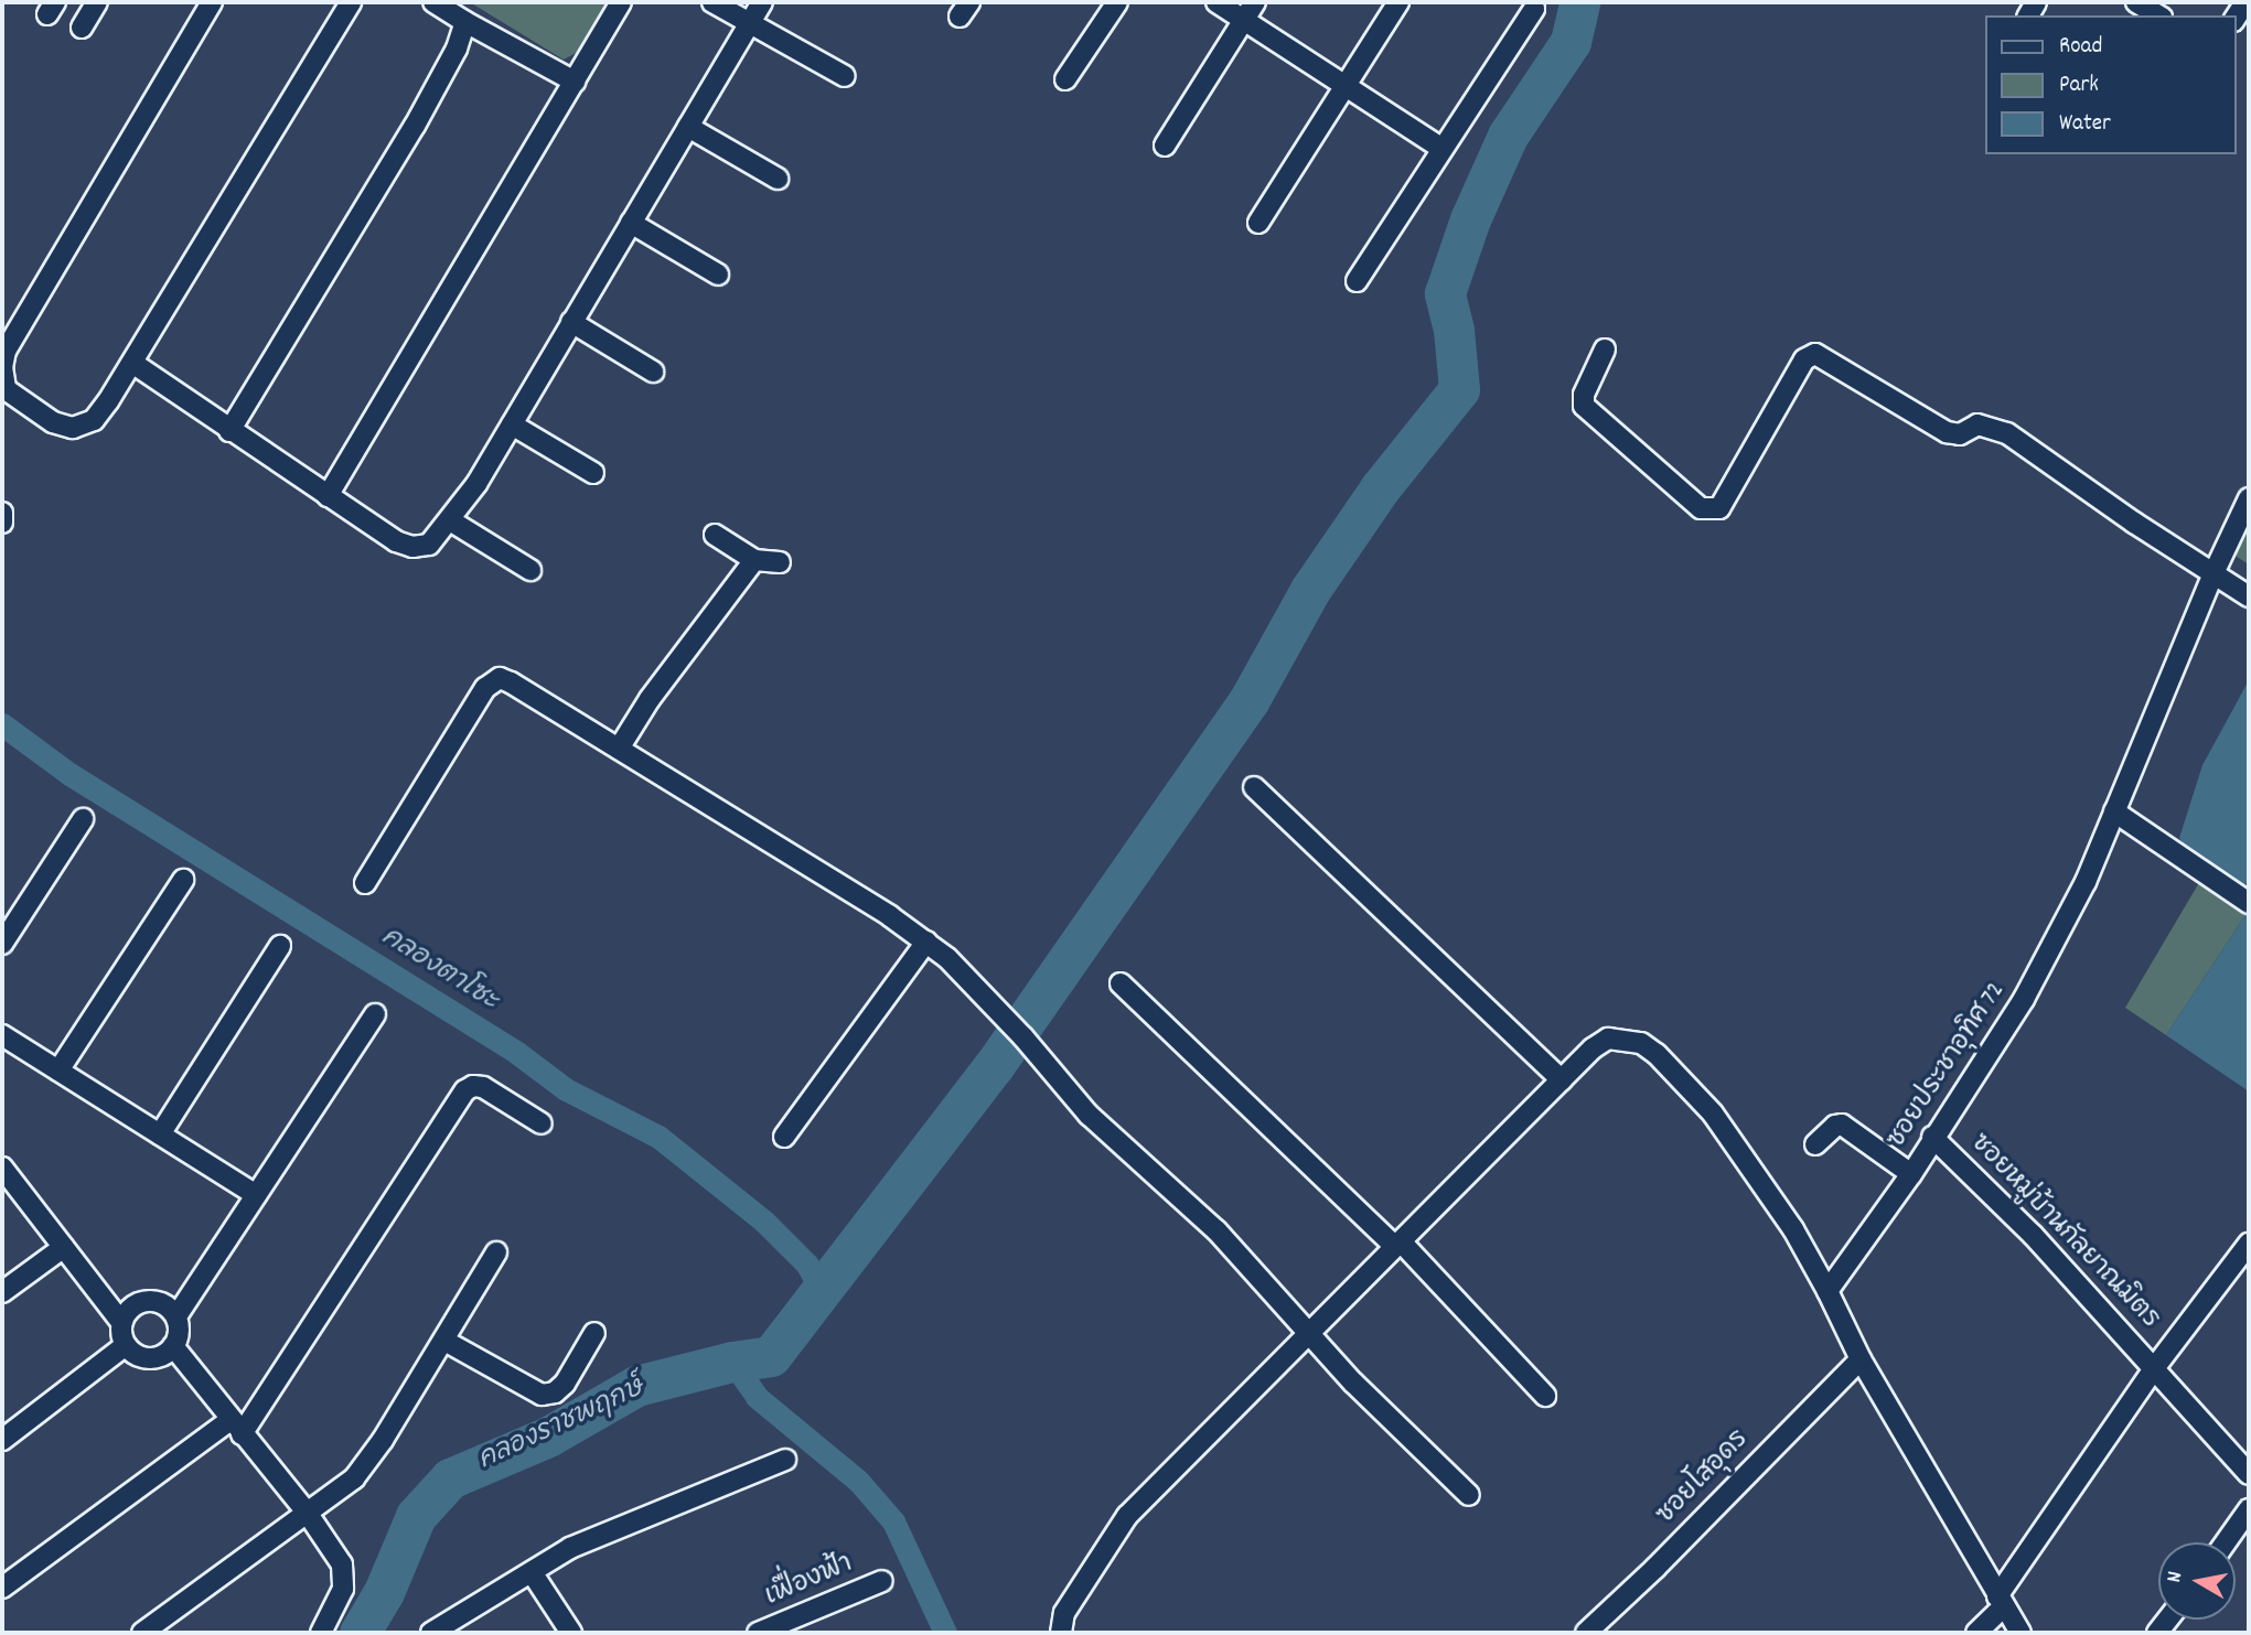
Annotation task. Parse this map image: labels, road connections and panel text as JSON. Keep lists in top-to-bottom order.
{
  "streets": {
    "street": [
      "ซอยประชาอุทิศ 72",
      "ซอยหมู่บ้านกัลยาณมิตร",
      "ซอยโสอุดร",
      "เฟื่องฟ้า"
    ]
  },
  "crossings": [
    ["ซอยประชาอุทิศ 72", "ซอยหมู่บ้านกัลยาณมิตร"]
  ],
  "water": ["คลองตาโซะ", "คลองราชพฤกษ์"],
  "legend": ["Road", "Park", "Water"],
  "north": "left"
}
